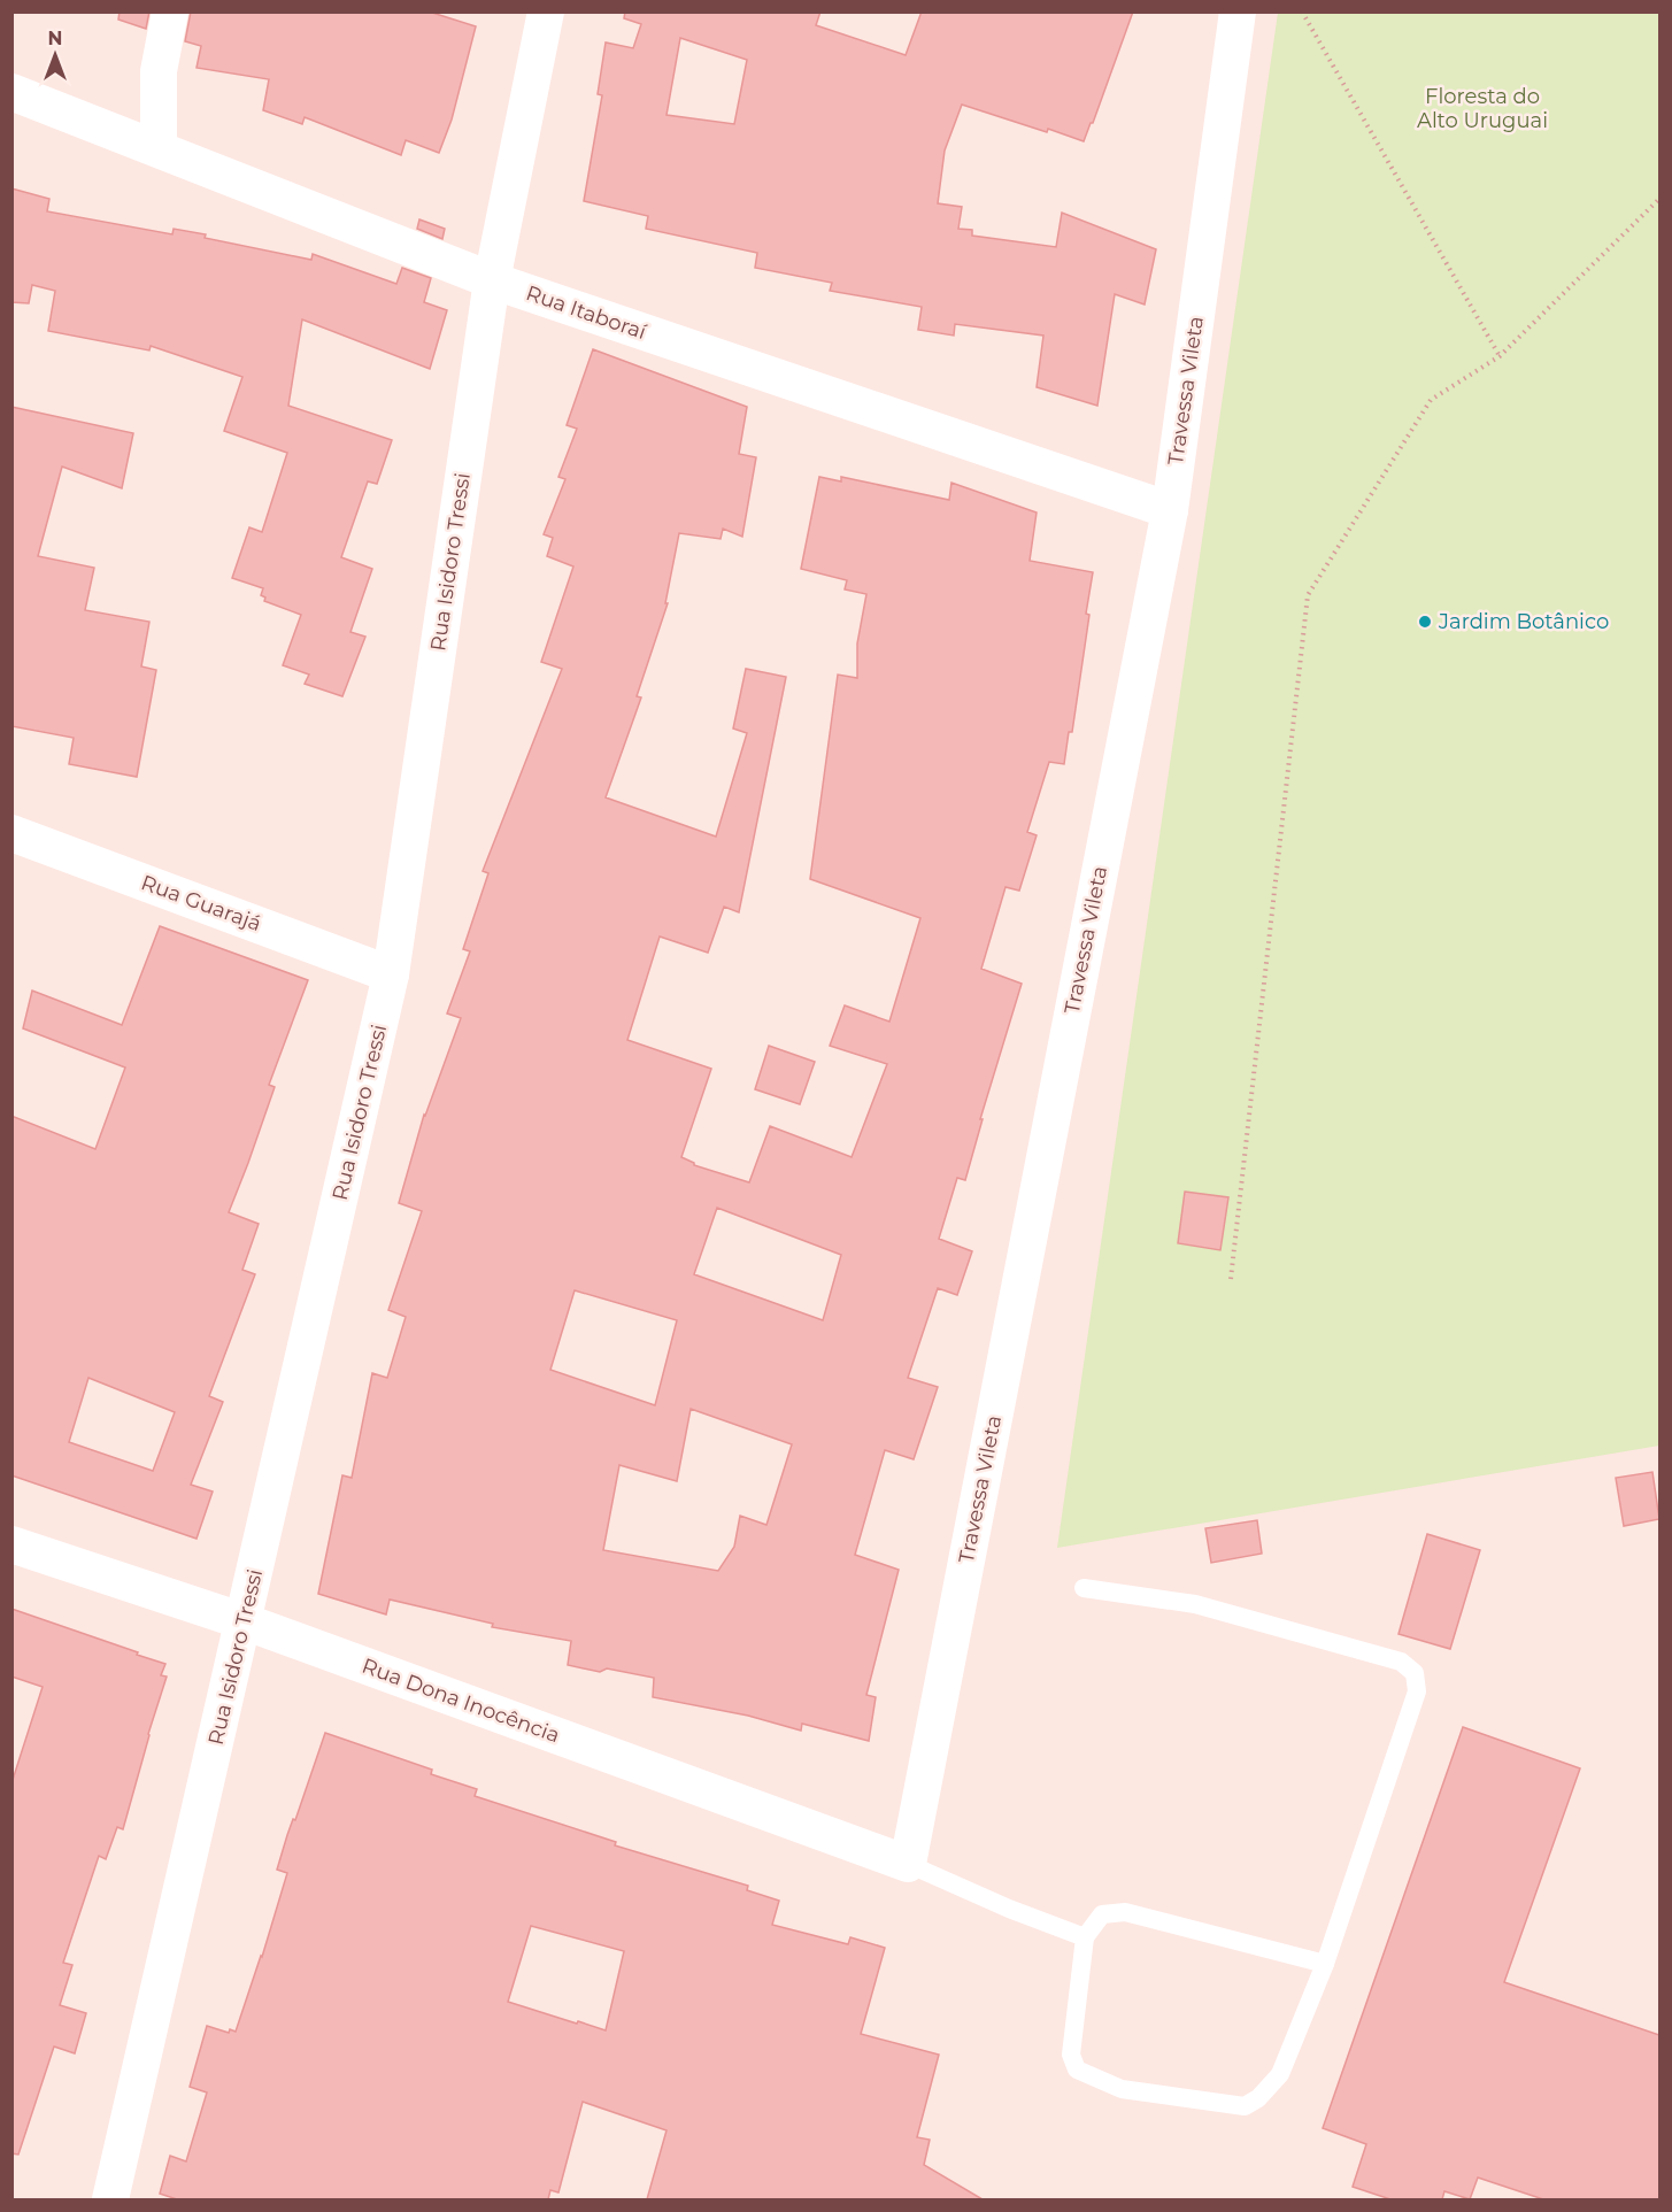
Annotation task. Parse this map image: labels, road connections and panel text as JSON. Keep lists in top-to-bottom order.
{
  "streets": {
    "street": [
      "Rua Itaboraí",
      "Travessa Vileta",
      "Rua Isidoro Tressi",
      "Rua Guarajá",
      "Rua Dona Inocência"
    ]
  },
  "crossings": [
    ["Rua Itaboraí", "Travessa Vileta"],
    ["Rua Itaboraí", "Rua Isidoro Tressi"],
    ["Travessa Vileta", "Rua Dona Inocência"],
    ["Rua Isidoro Tressi", "Rua Guarajá"],
    ["Rua Isidoro Tressi", "Rua Dona Inocência"]
  ],
  "parks": ["Floresta do Alto Uruguai"],
  "places": ["Jardim Botânico"],
  "north": "top"
}
